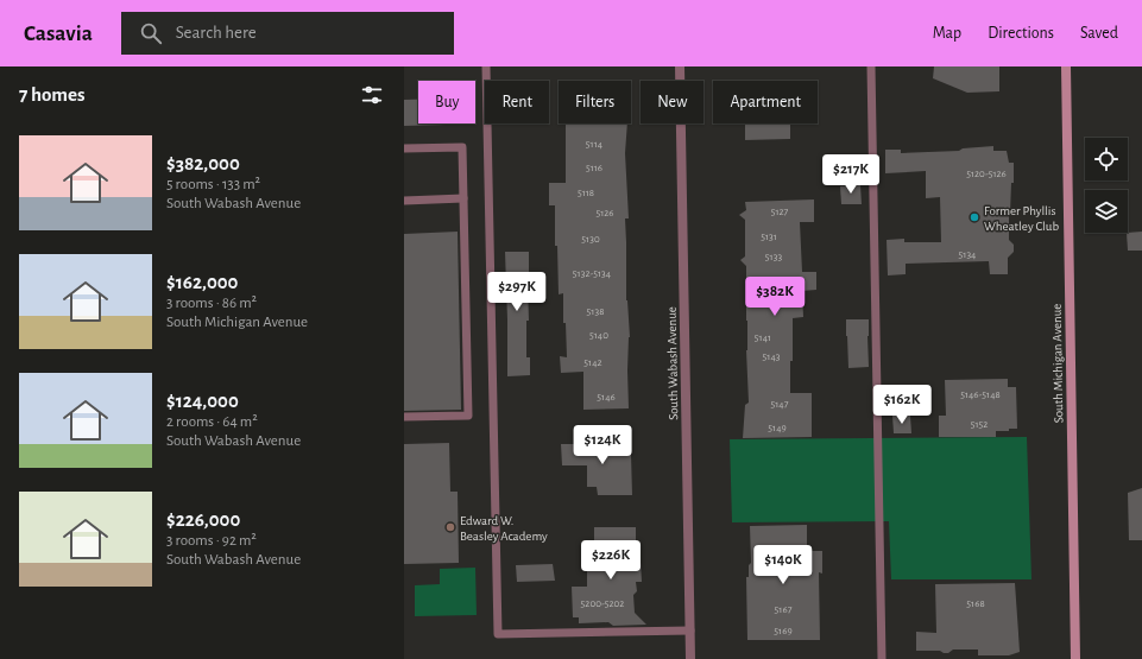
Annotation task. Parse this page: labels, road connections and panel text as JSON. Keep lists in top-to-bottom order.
{
  "streets": {
    "street": ["South Wabash Avenue", "South Michigan Avenue"]
  },
  "places": ["Former Phyllis Wheatley Club", "Edward W. Beasley Academy"],
  "house_numbers": [
    "5114",
    "5116",
    "5120-5126",
    "5118",
    "5127",
    "5126",
    "5131",
    "5130",
    "5134",
    "5133",
    "5132-5134",
    "5138",
    "5140",
    "5141",
    "5143",
    "5142",
    "5146-5148",
    "5146",
    "5147",
    "5152",
    "5149",
    "5200-5202",
    "5168",
    "5167",
    "5169"
  ],
  "page": {
    "header": "Casavia",
    "search": "Search here",
    "nav": ["Map", "Directions", "Saved"],
    "heading": "7 homes",
    "chip": [
      "Buy",
      "Rent",
      "Filters",
      "New",
      "Apartment"
    ],
    "list": [
      {
        "name": "$382,000",
        "note": "5 rooms · 133 m² · South Wabash Avenue"
      },
      {
        "name": "$162,000",
        "note": "3 rooms · 86 m² · South Michigan Avenue"
      },
      {
        "name": "$124,000",
        "note": "2 rooms · 64 m² · South Wabash Avenue"
      },
      {
        "name": "$226,000",
        "note": "3 rooms · 92 m² · South Wabash Avenue"
      }
    ],
    "price": [
      "$217K",
      "$297K",
      "$382K",
      "$162K",
      "$124K",
      "$226K",
      "$140K"
    ]
  }
}
